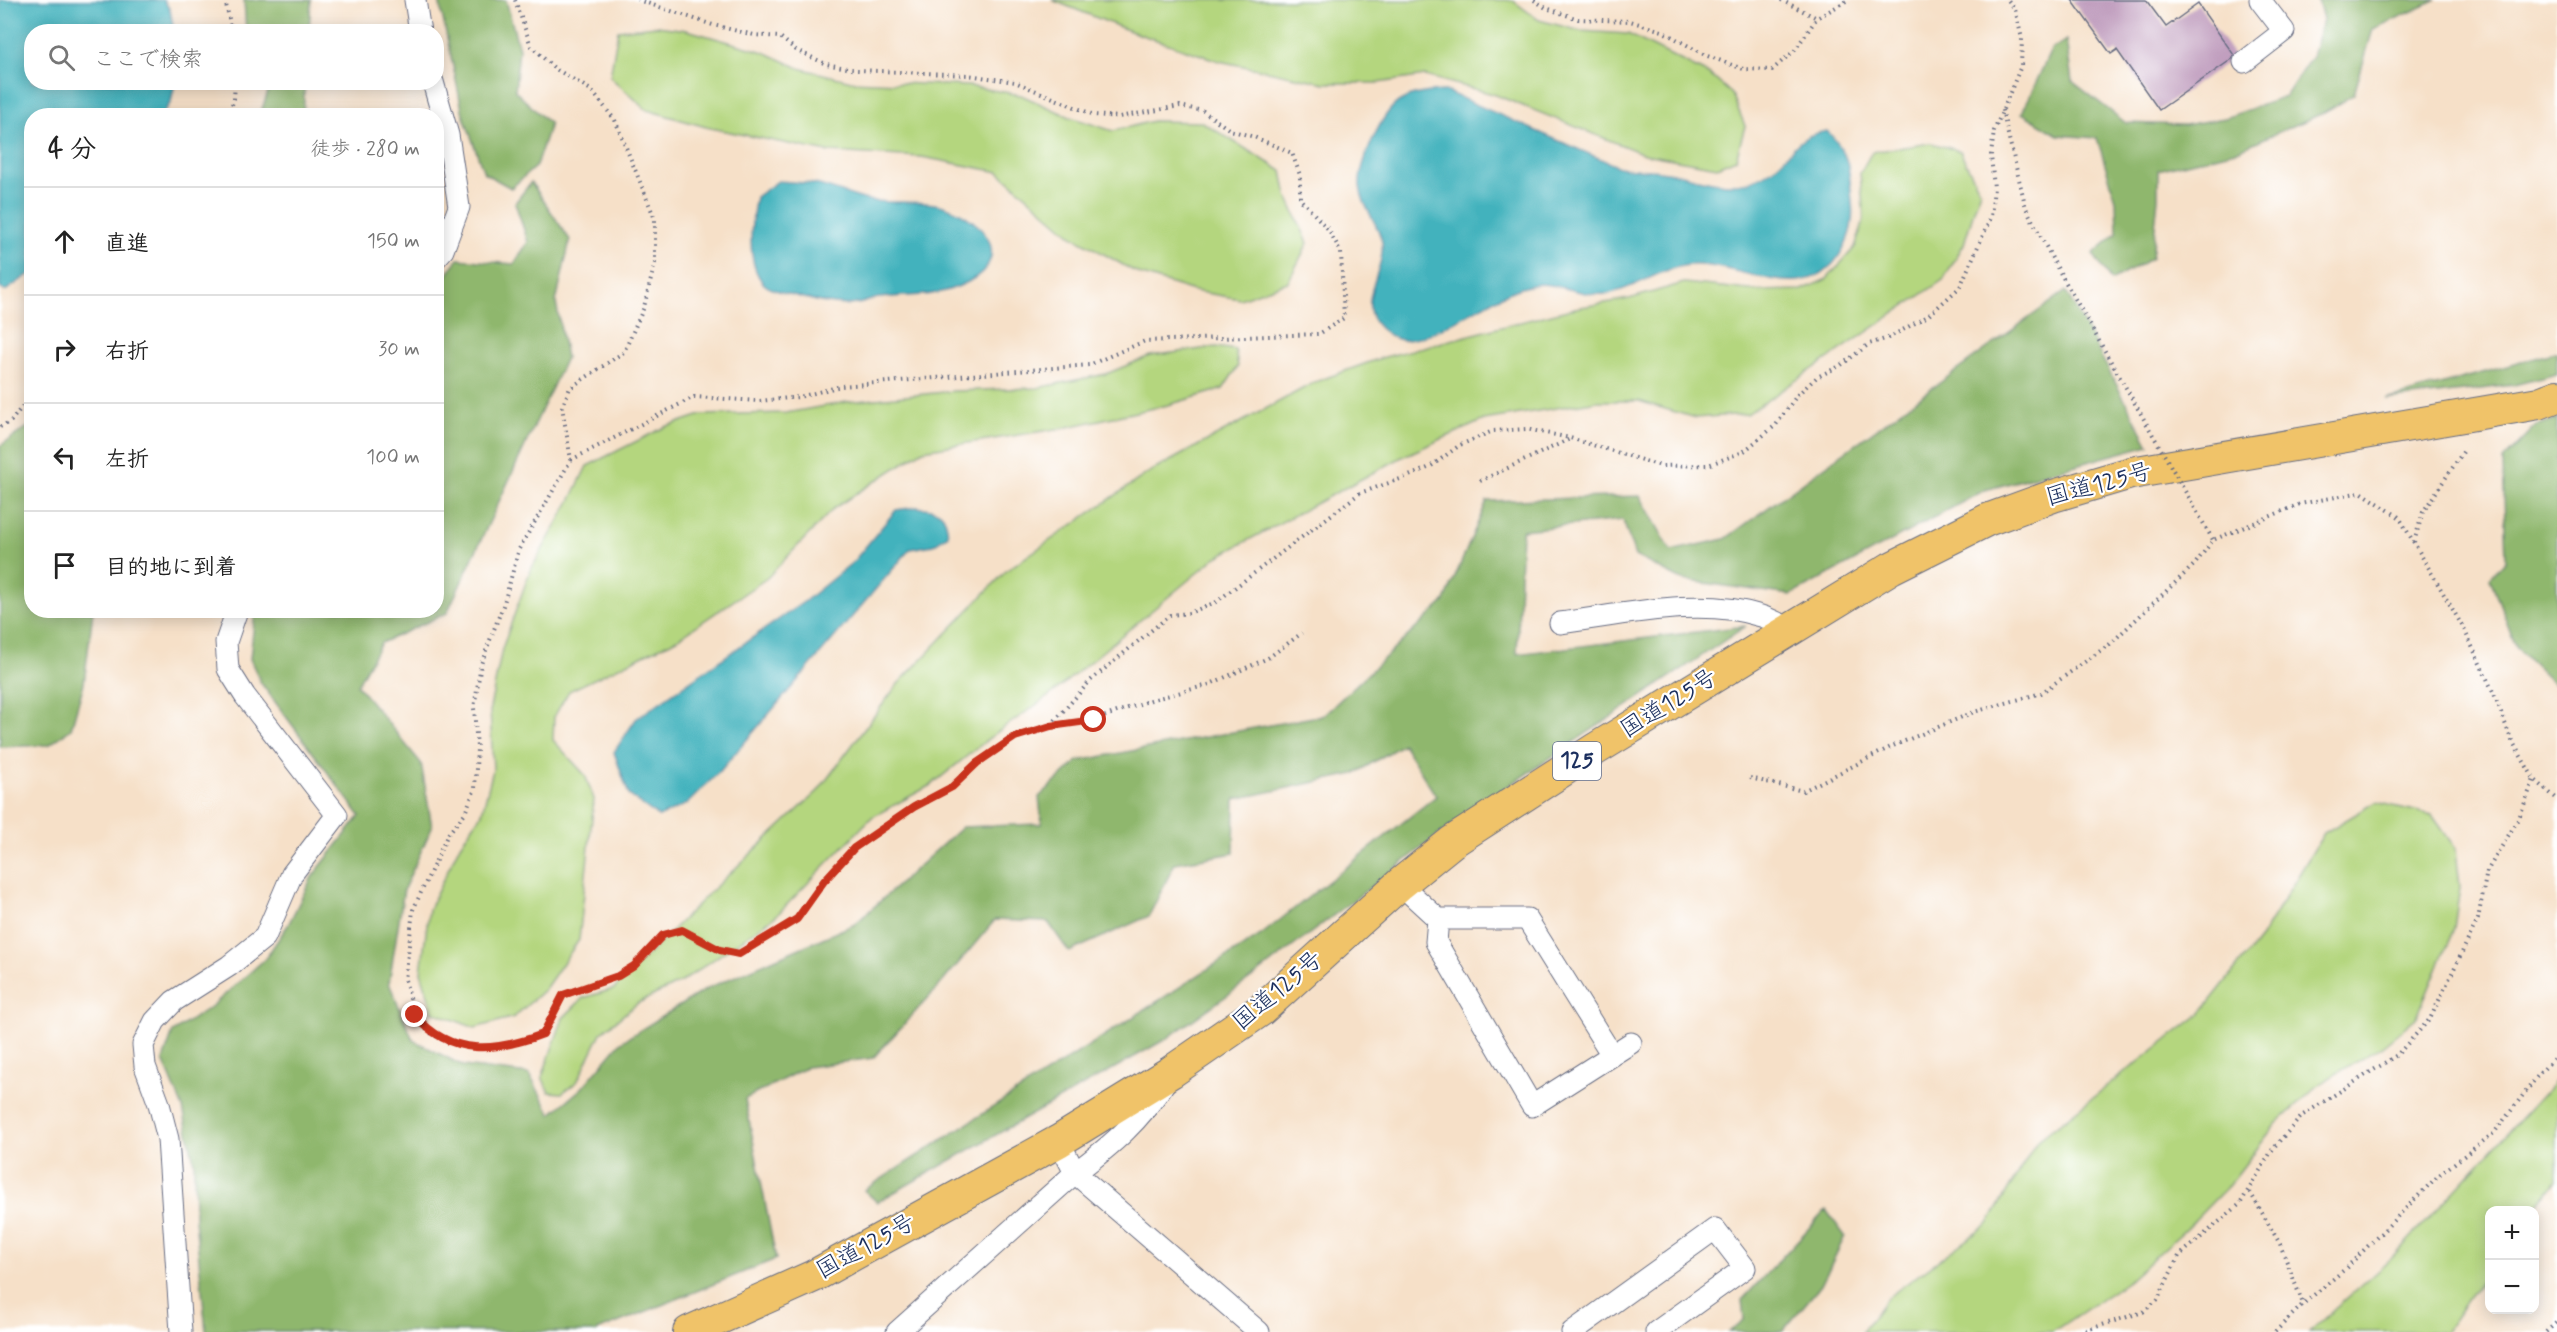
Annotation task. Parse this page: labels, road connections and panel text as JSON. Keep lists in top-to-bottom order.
{
  "streets": {
    "highway": ["国道125号", "125"]
  },
  "page": {
    "search": "ここで検索",
    "heading": ["4 分", "徒歩 · 280 m"],
    "list": [
      ["直進", "150 m"],
      ["右折", "30 m"],
      ["左折", "100 m"],
      "目的地に到着"
    ],
    "map_buttons": ["+", "−"]
  }
}
